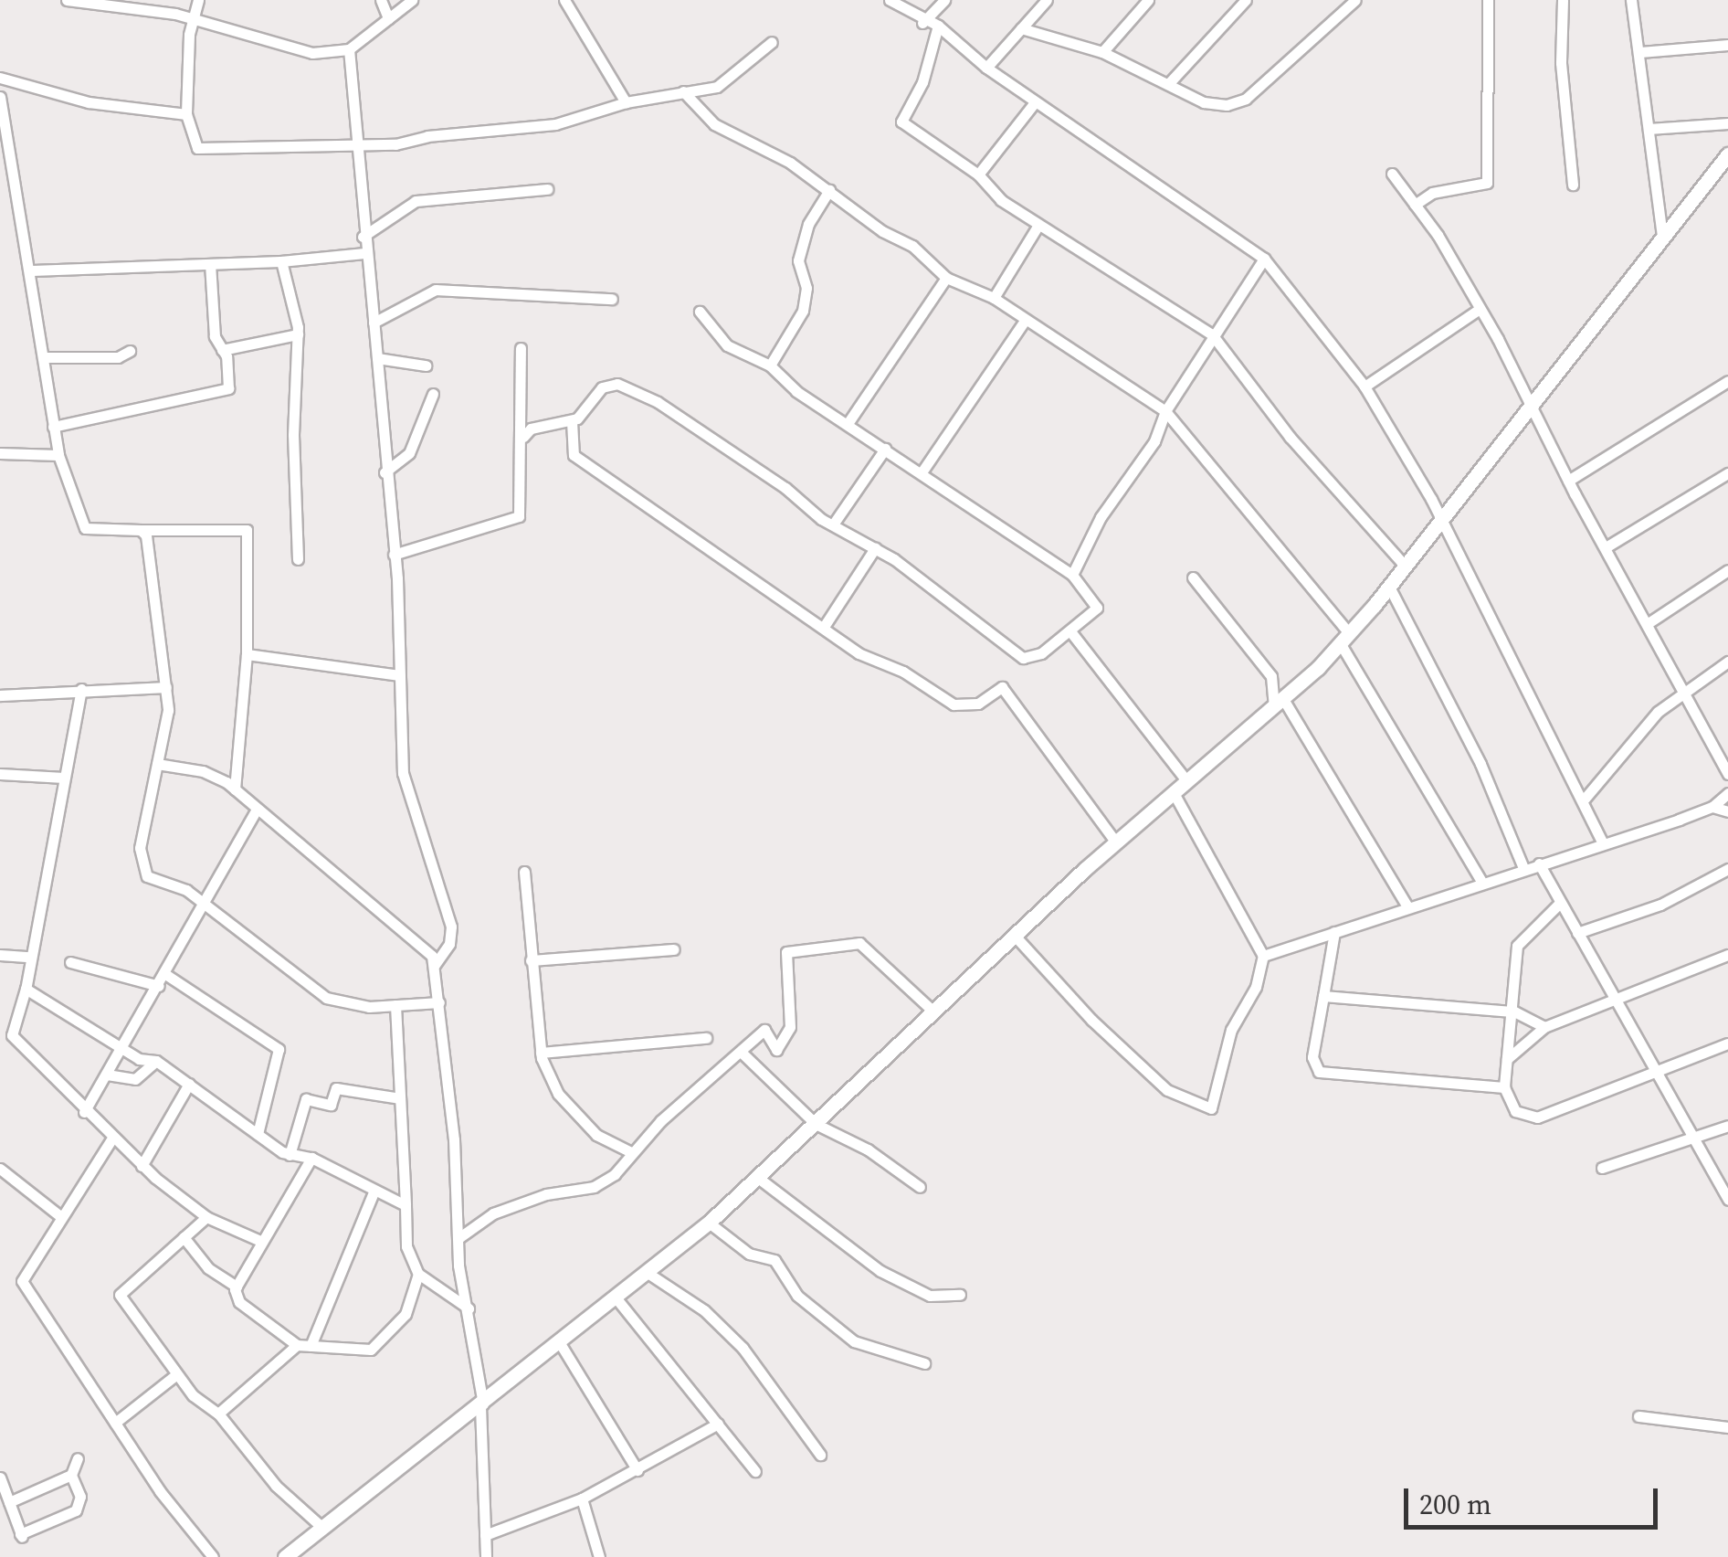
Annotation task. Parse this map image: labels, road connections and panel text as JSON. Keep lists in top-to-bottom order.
{
  "scale_bar": "200 m"
}
